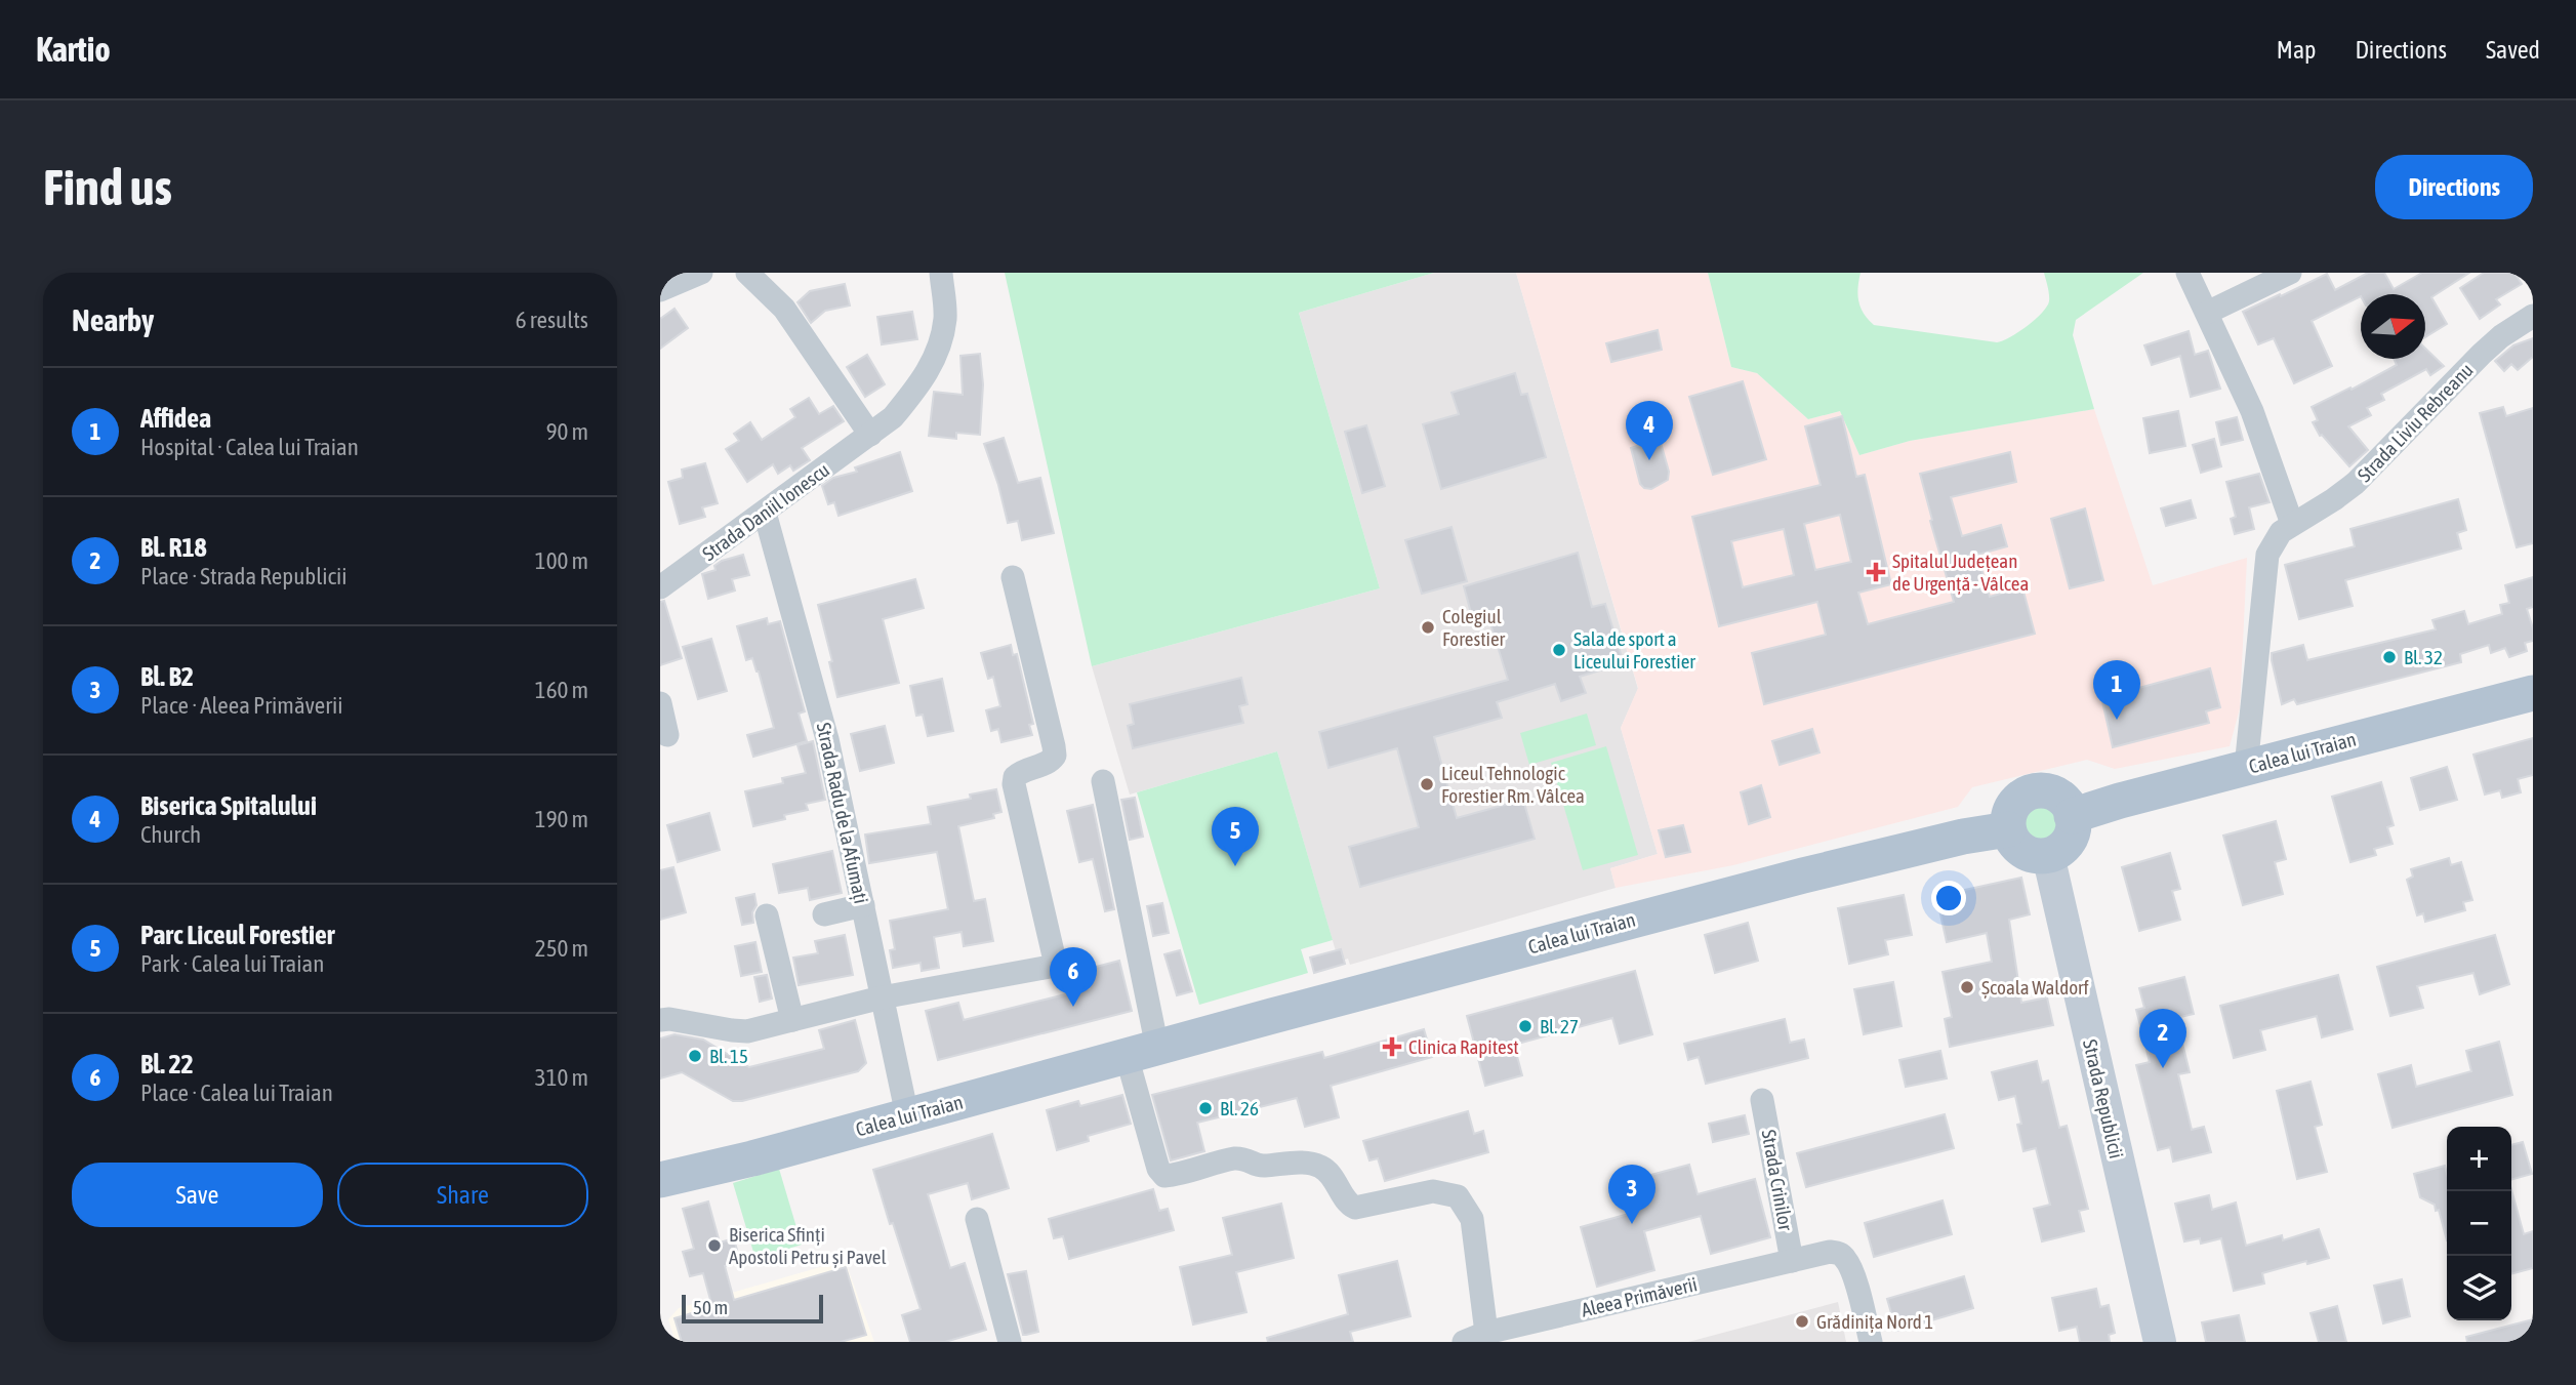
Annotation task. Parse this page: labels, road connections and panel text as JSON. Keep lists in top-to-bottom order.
{
  "streets": {
    "main road": ["Calea lui Traian", "Strada Republicii"],
    "street": [
      "Strada Liviu Rebreanu",
      "Strada Daniil Ionescu",
      "Strada Radu de la Afumați",
      "Strada Crinilor",
      "Aleea Primăverii"
    ]
  },
  "crossings": [
    ["Strada Liviu Rebreanu", "Calea lui Traian"],
    ["Strada Daniil Ionescu", "Strada Radu de la Afumați"],
    ["Calea lui Traian", "Strada Radu de la Afumați"],
    ["Calea lui Traian", "Strada Republicii"],
    ["Calea lui Traian", "Aleea Primăverii"],
    ["Strada Crinilor", "Aleea Primăverii"]
  ],
  "places": {
    "health": ["Spitalul Județean de Urgență - Vâlcea", "Clinica Rapitest"],
    "other": [
      "Colegiul Forestier",
      "Sala de sport a Liceului Forestier",
      "Bl. 32",
      "Liceul Tehnologic Forestier Rm. Vâlcea",
      "Școala Waldorf",
      "Bl. 27",
      "Bl. 15",
      "Bl. 26",
      "Biserica Sfinți Apostoli Petru și Pavel",
      "Grădinița Nord 1"
    ]
  },
  "scale_bar": "50 m",
  "north": "right",
  "page": {
    "header": "Kartio",
    "nav": ["Map", "Directions", "Saved"],
    "buttons": [
      "Directions",
      ["Save", "Share"]
    ],
    "title": "Find us",
    "heading": ["Nearby", "6 results"],
    "list": [
      {
        "mark": "1",
        "name": "Affidea",
        "note": "Hospital · Calea lui Traian",
        "value": "90 m"
      },
      {
        "mark": "2",
        "name": "Bl. R18",
        "note": "Place · Strada Republicii",
        "value": "100 m"
      },
      {
        "mark": "3",
        "name": "Bl. B2",
        "note": "Place · Aleea Primăverii",
        "value": "160 m"
      },
      {
        "mark": "4",
        "name": "Biserica Spitalului",
        "note": "Church",
        "value": "190 m"
      },
      {
        "mark": "5",
        "name": "Parc Liceul Forestier",
        "note": "Park · Calea lui Traian",
        "value": "250 m"
      },
      {
        "mark": "6",
        "name": "Bl. 22",
        "note": "Place · Calea lui Traian",
        "value": "310 m"
      }
    ],
    "pins": [
      "4",
      "1",
      "5",
      "6",
      "2",
      "3"
    ],
    "map_buttons": ["+", "−"],
    "scale": "50 m"
  }
}
